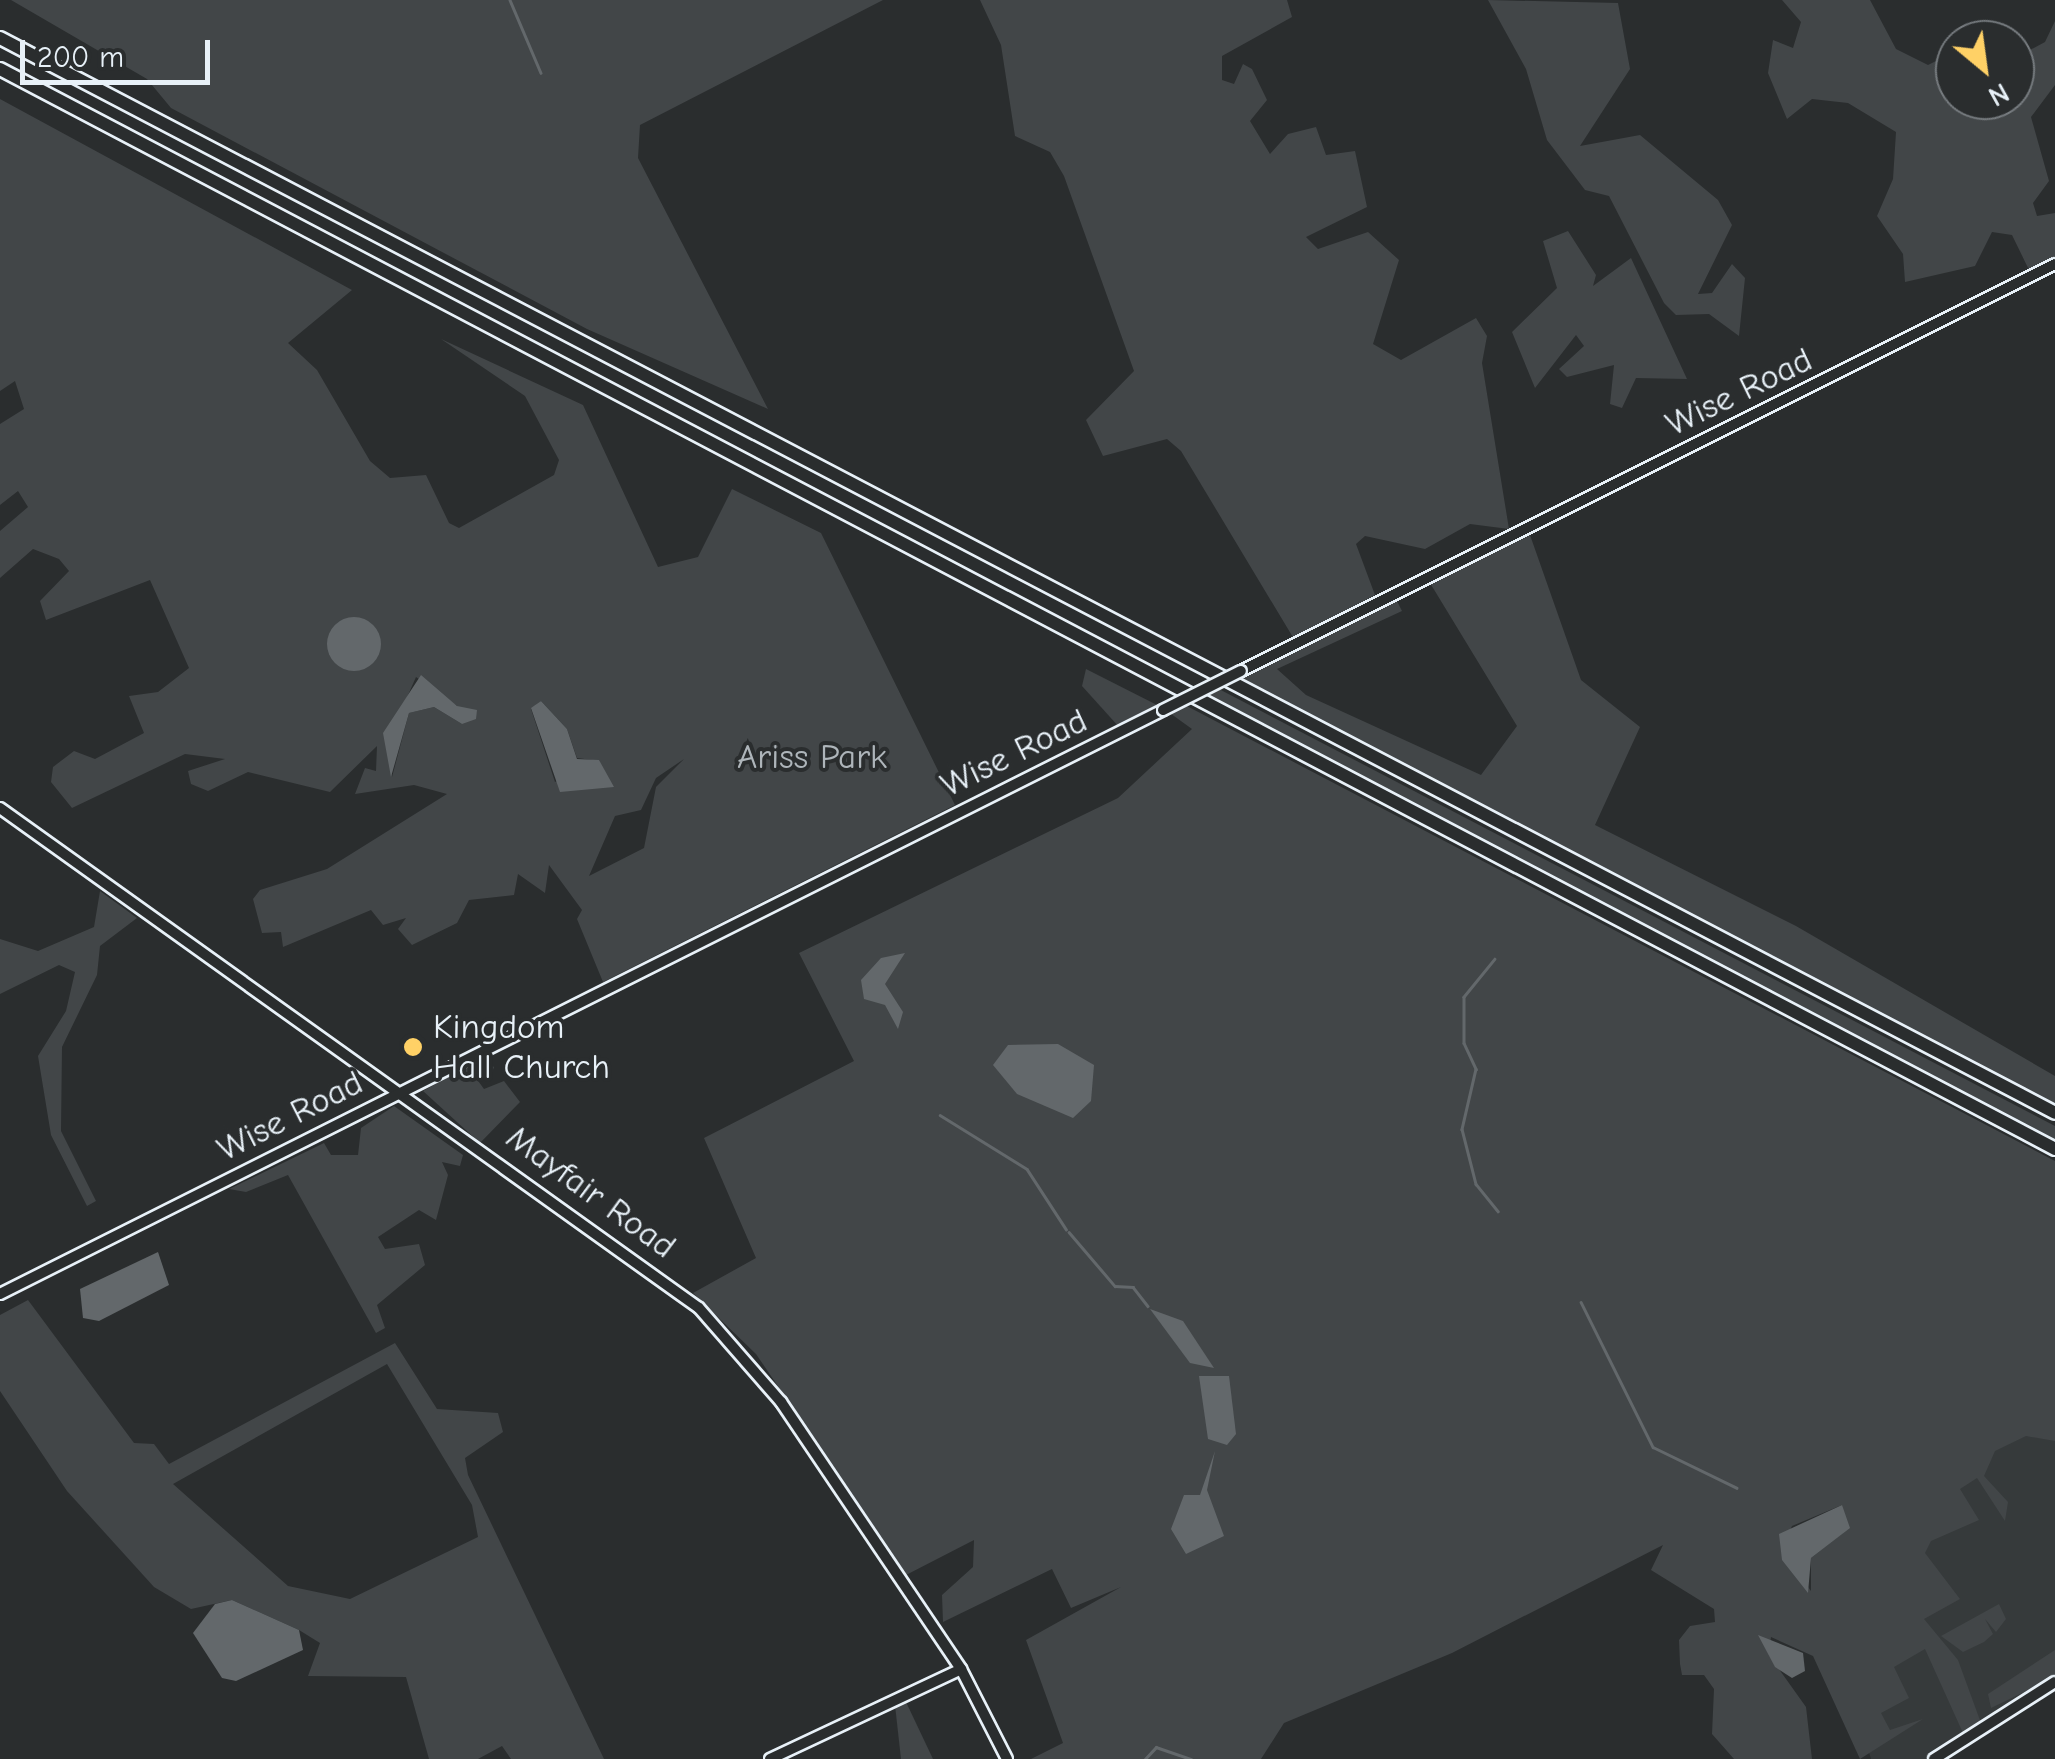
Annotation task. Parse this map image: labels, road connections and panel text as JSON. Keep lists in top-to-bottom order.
{
  "streets": {
    "street": ["Wise Road", "Mayfair Road"]
  },
  "crossings": [
    ["Wise Road", "Mayfair Road"]
  ],
  "parks": ["Ariss Park"],
  "places": ["Kingdom Hall Church"],
  "scale_bar": "200 m",
  "north": "bottom right"
}
